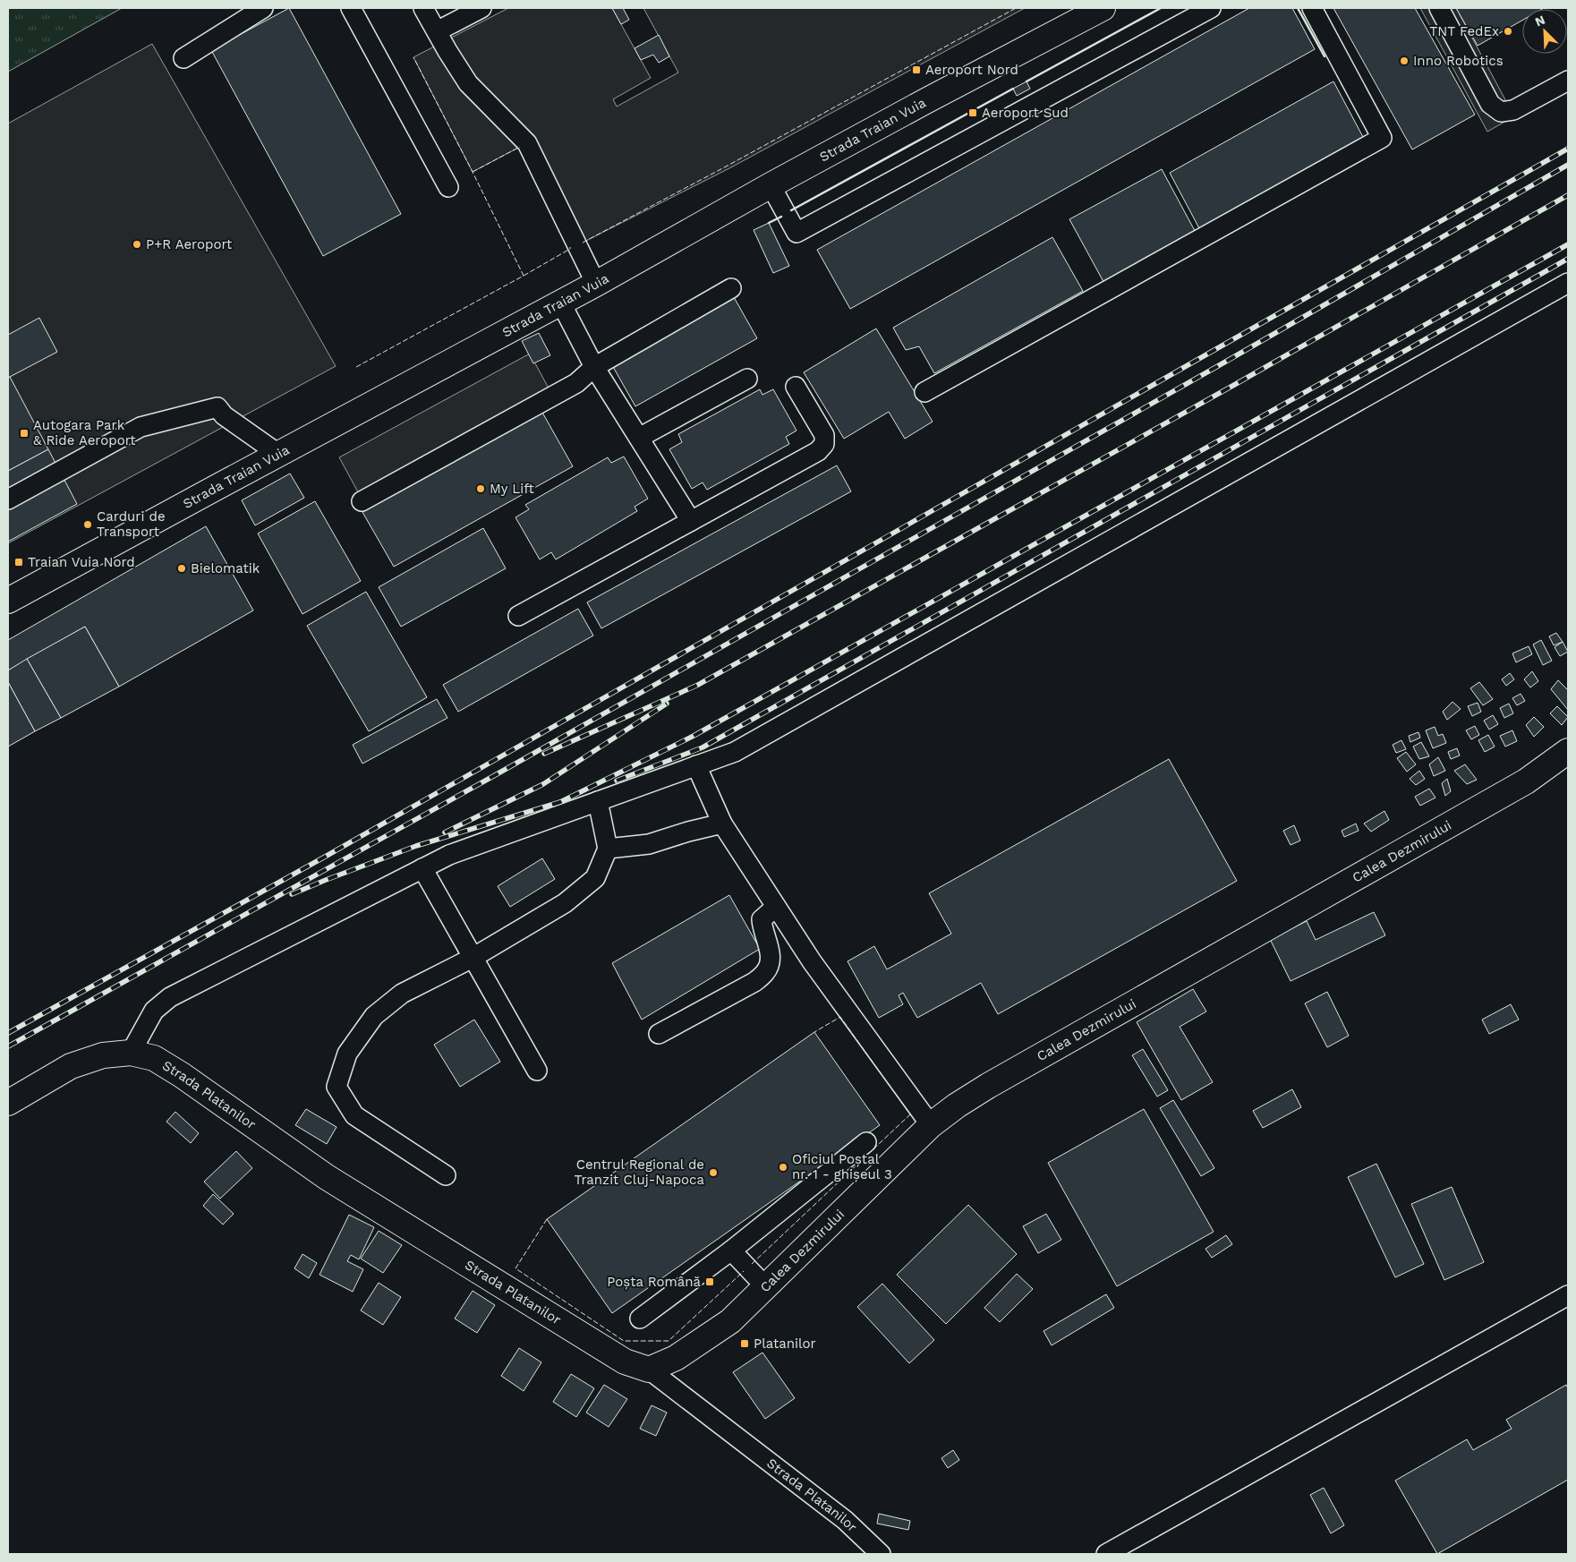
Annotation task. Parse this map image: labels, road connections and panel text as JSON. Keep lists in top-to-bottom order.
{
  "streets": {
    "main road": ["Strada Traian Vuia", "Calea Dezmirului", "Strada Platanilor"]
  },
  "crossings": [
    ["Calea Dezmirului", "Strada Platanilor"]
  ],
  "places": {
    "other": [
      "TNT FedEx",
      "Inno Robotics",
      "P+R Aeroport",
      "My Lift",
      "Carduri de Transport",
      "Bielomatik",
      "Oficiul Poștal nr. 1 - ghișeul 3",
      "Centrul Regional de Tranzit Cluj-Napoca"
    ],
    "transit": [
      "Aeroport Nord",
      "Aeroport Sud",
      "Autogara Park & Ride Aeroport",
      "Traian Vuia Nord",
      "Poșta Română",
      "Platanilor"
    ]
  },
  "north": "top left"
}
